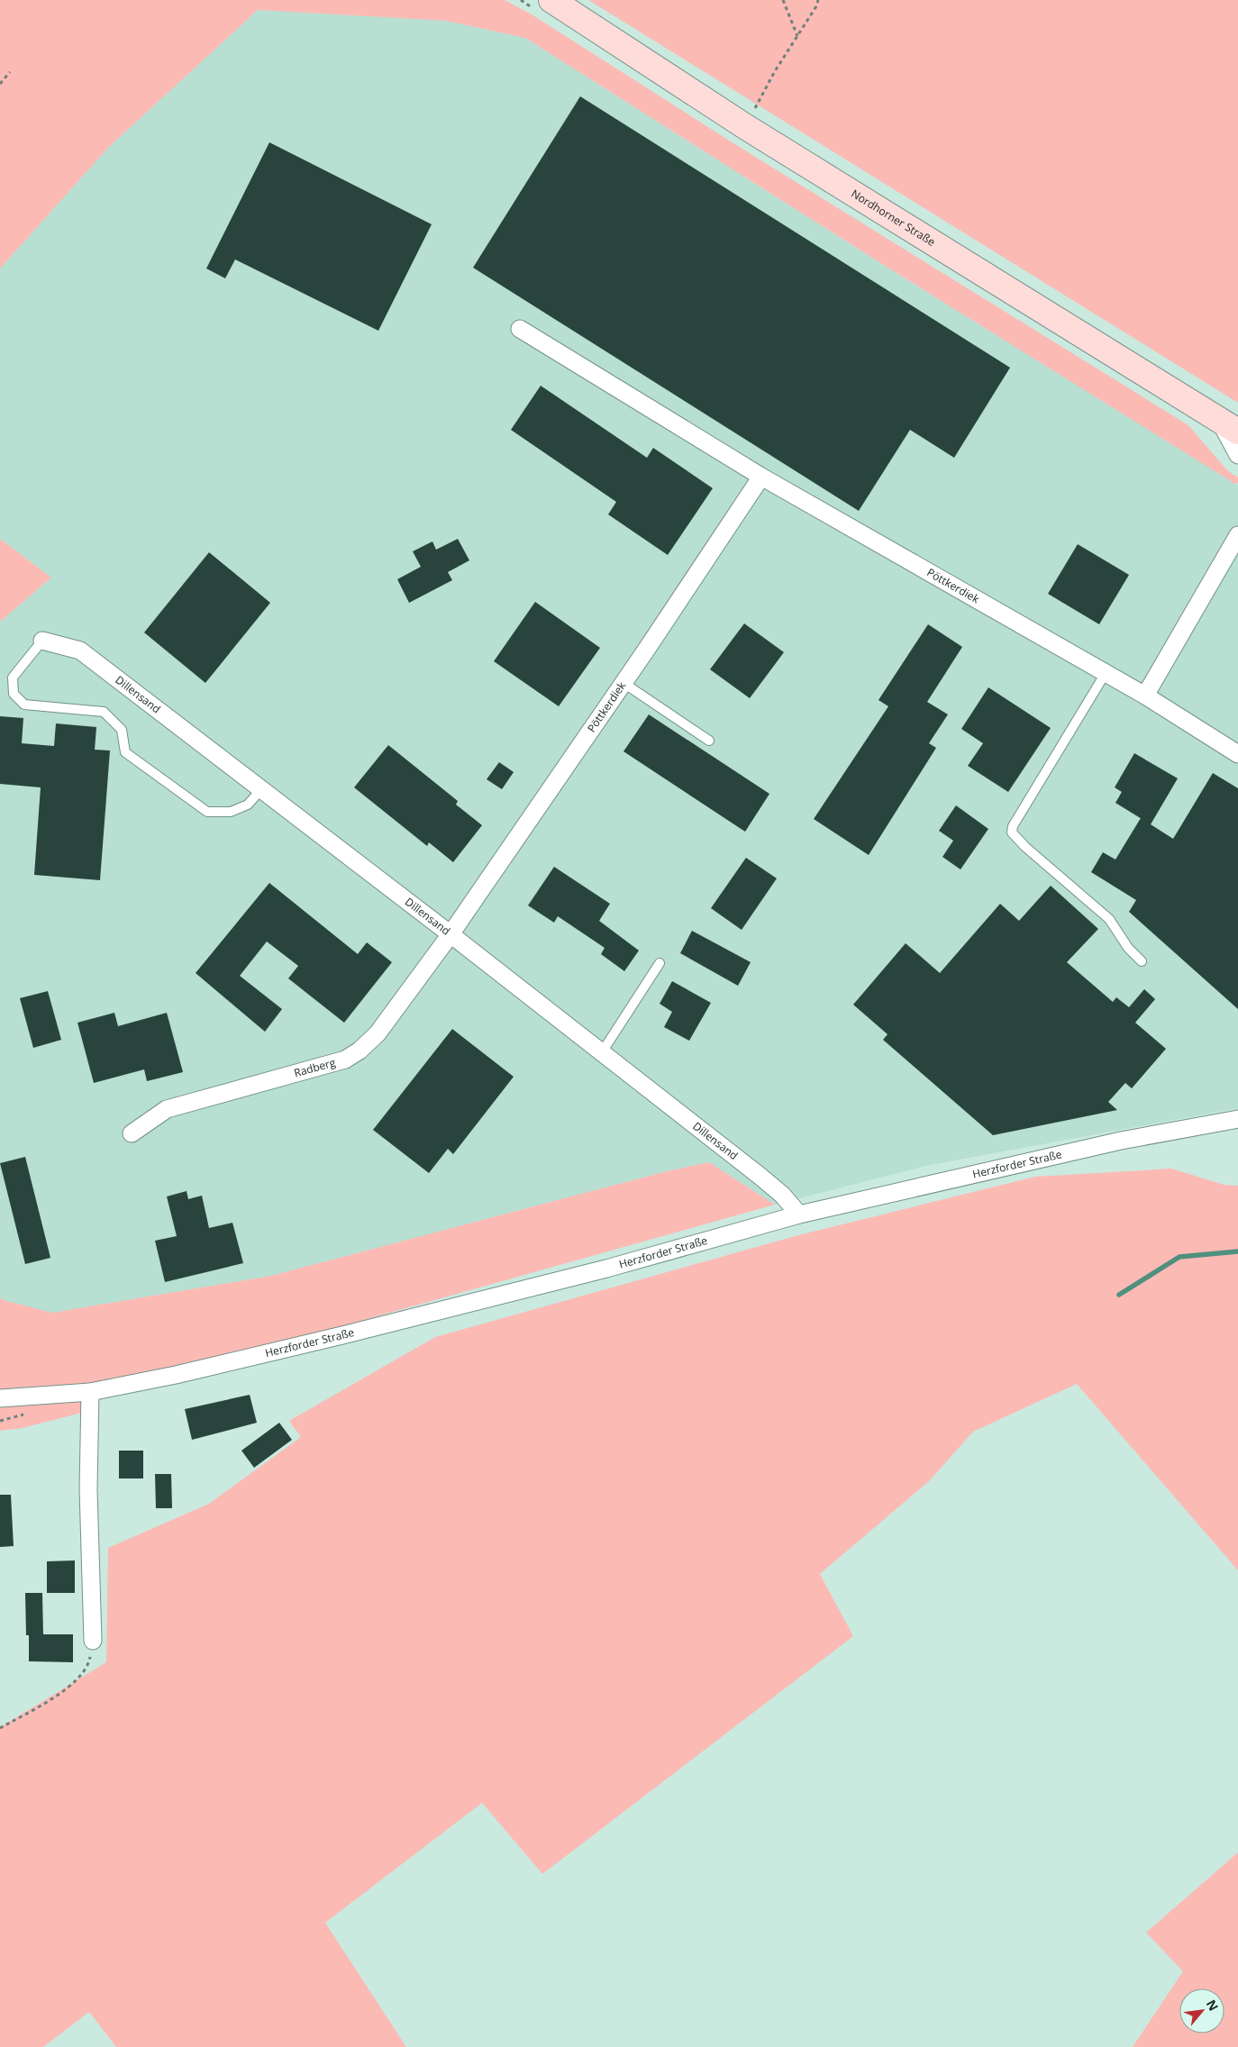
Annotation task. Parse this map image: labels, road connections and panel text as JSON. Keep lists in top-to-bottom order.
{
  "streets": {
    "main road": ["Nordhorner Straße"],
    "street": [
      "Pöttkerdiek",
      "Dillensand",
      "Radberg",
      "Herzforder Straße"
    ]
  },
  "crossings": [
    ["Pöttkerdiek", "Dillensand"],
    ["Pöttkerdiek", "Radberg"],
    ["Dillensand", "Radberg"],
    ["Dillensand", "Herzforder Straße"]
  ],
  "north": "top right"
}
